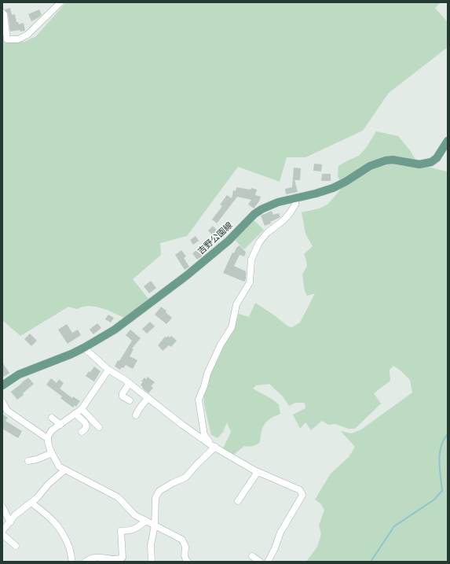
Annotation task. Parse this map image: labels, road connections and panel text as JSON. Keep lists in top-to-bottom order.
{
  "streets": {
    "main road": ["吉野公園線"]
  }
}
